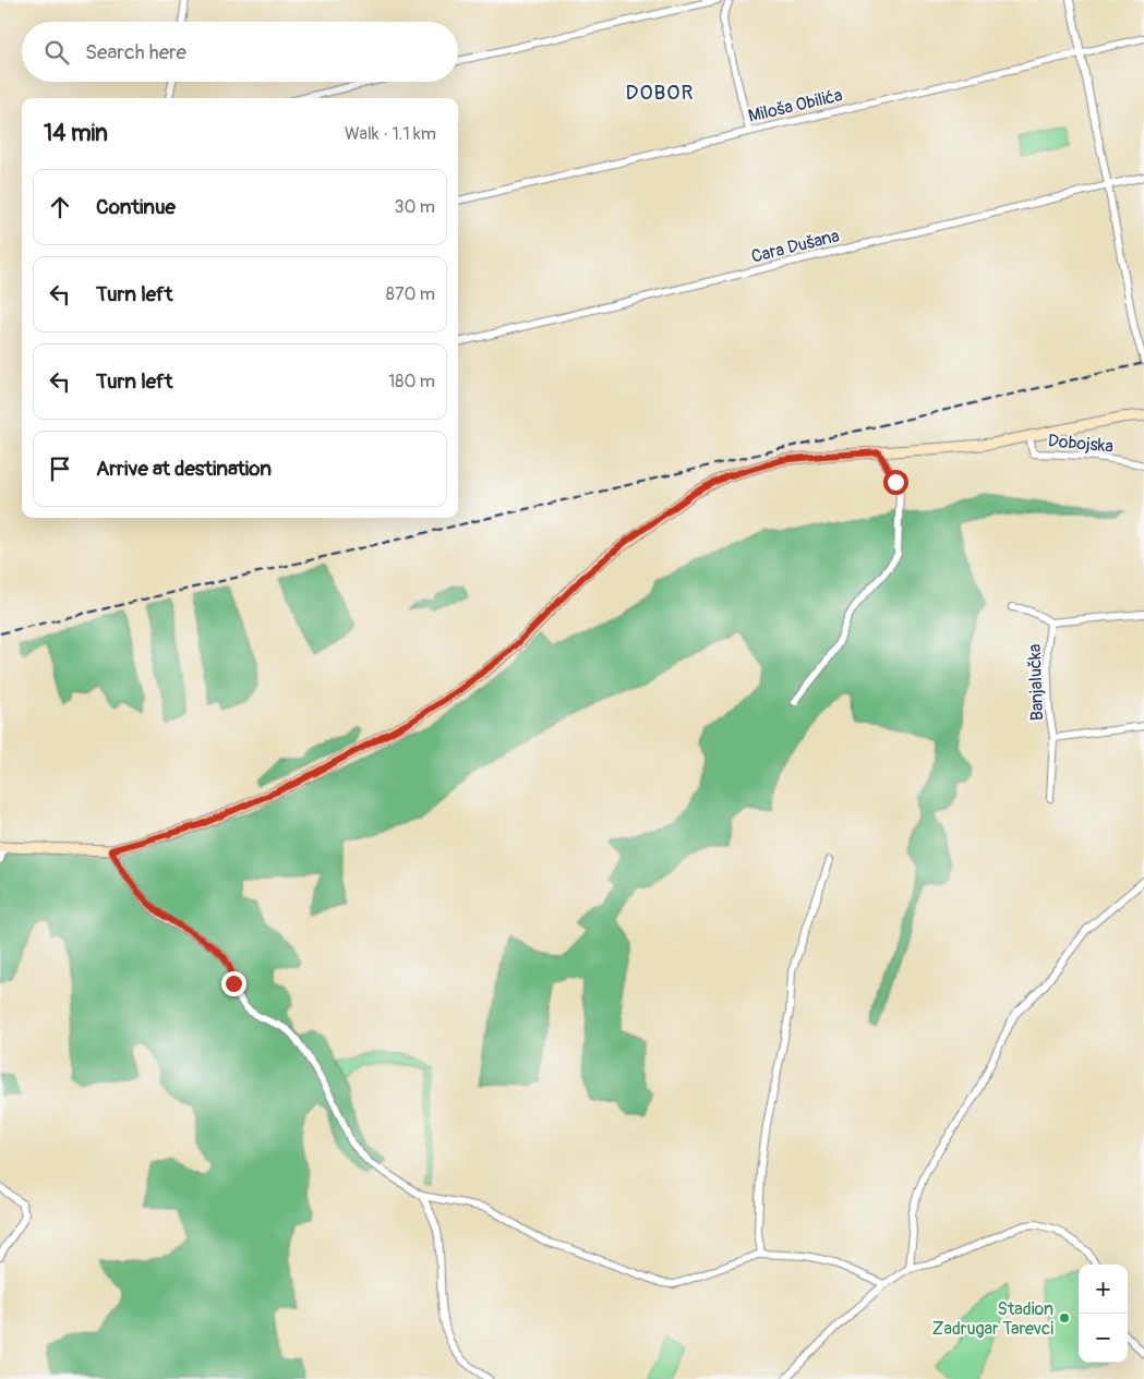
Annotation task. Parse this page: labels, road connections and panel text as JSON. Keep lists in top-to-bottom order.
{
  "streets": {
    "street": [
      "Miloša Obilića",
      "Cara Dušana",
      "Dobojska",
      "Banjalučka"
    ]
  },
  "districts": ["DOBOR"],
  "places": ["Stadion Zadrugar Tarevci"],
  "page": {
    "search": "Search here",
    "heading": ["14 min", "Walk · 1.1 km"],
    "list": [
      ["Continue", "30 m"],
      ["Turn left", "870 m"],
      ["Turn left", "180 m"],
      "Arrive at destination"
    ],
    "map_buttons": ["+", "−"]
  }
}
